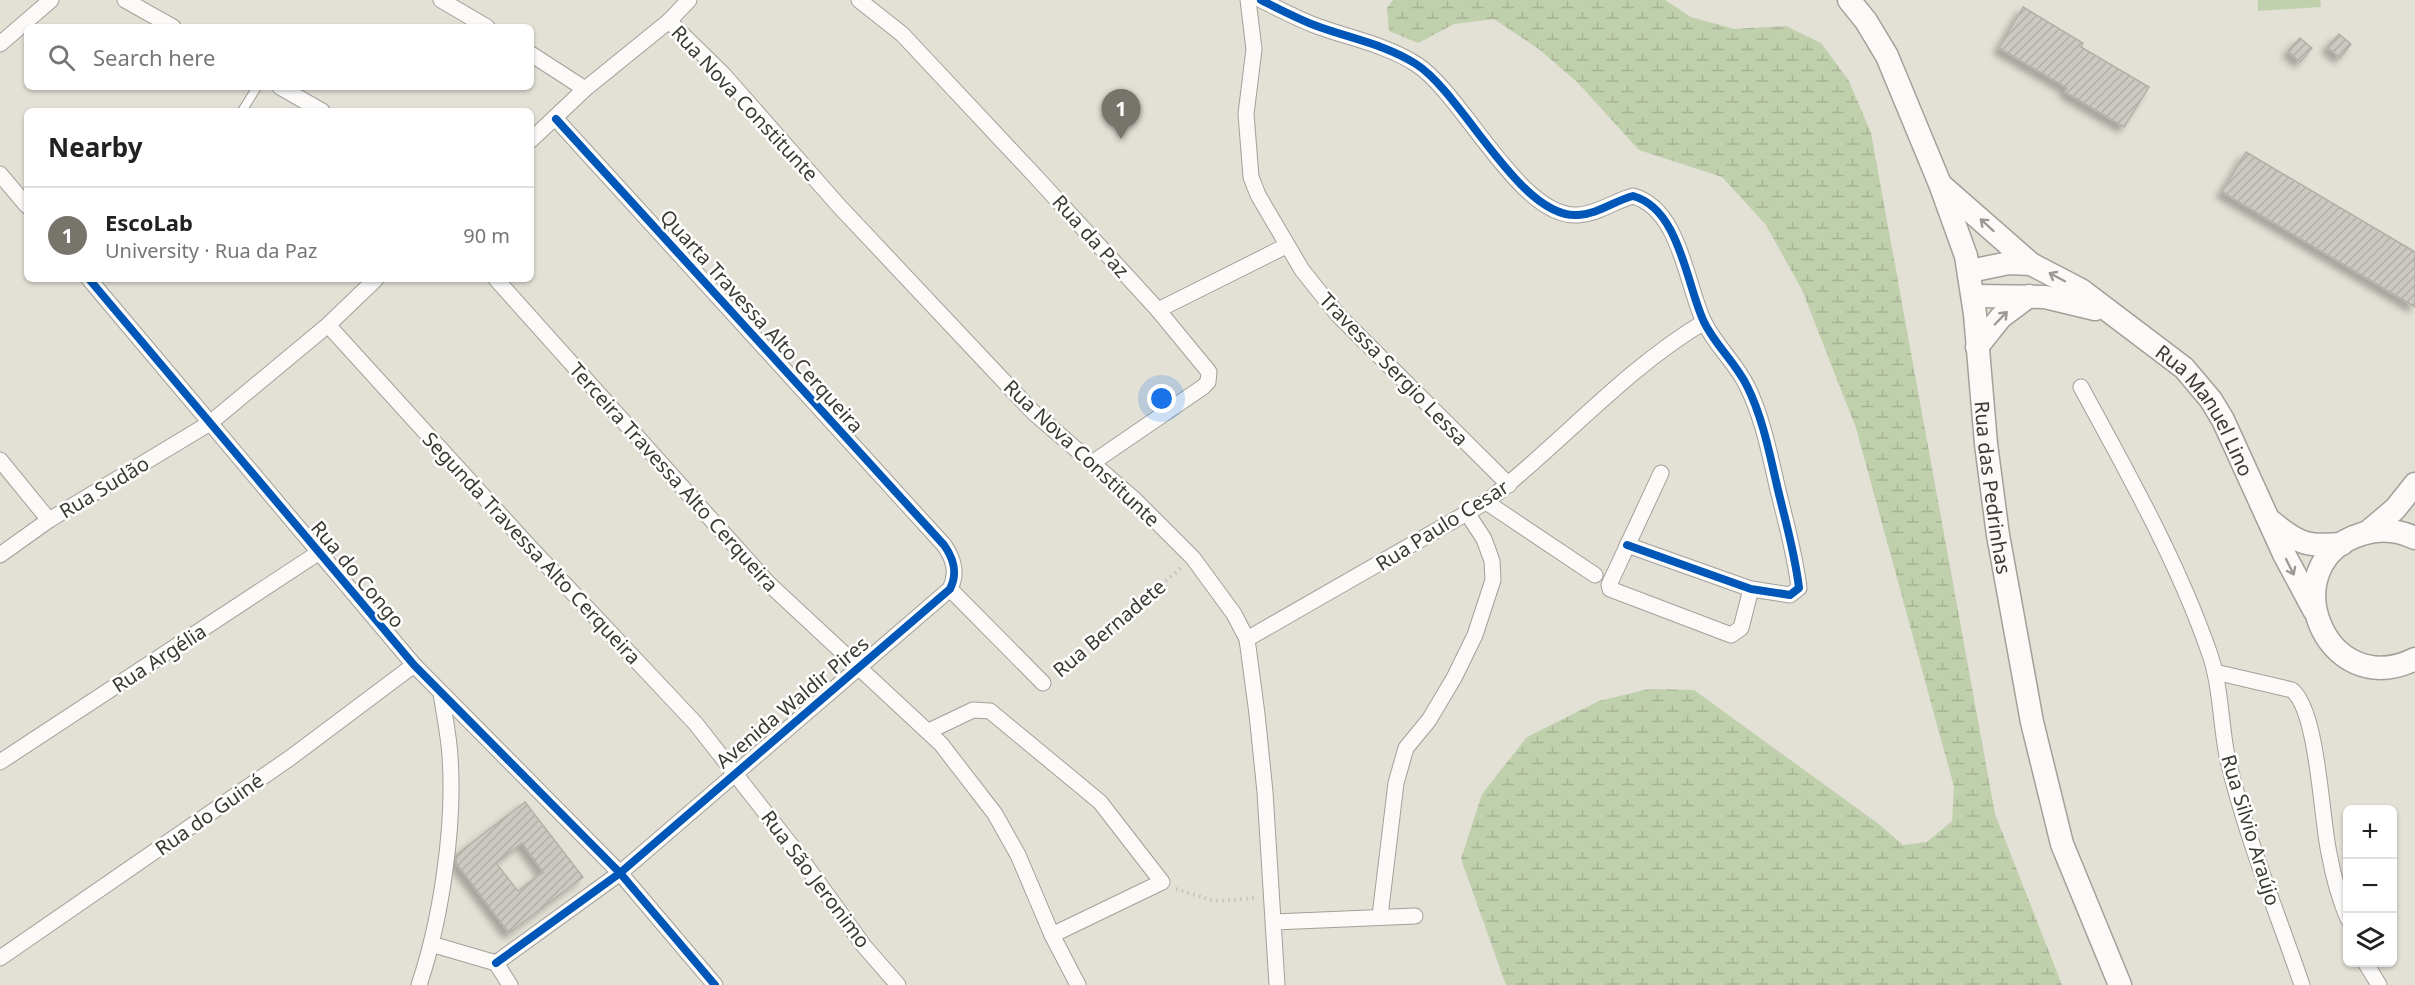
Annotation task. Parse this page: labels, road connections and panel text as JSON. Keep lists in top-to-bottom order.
{
  "streets": {
    "main road": ["Rua Manuel Lino", "Rua das Pedrinhas"],
    "street": [
      "Rua Nova Constitunte",
      "Rua da Paz",
      "Quarta Travessa Alto Cerqueira",
      "Travessa Sergio Lessa",
      "Terceira Travessa Alto Cerqueira",
      "Rua Sudão",
      "Rua Paulo Cesar",
      "Segunda Travessa Alto Cerqueira",
      "Rua do Congo",
      "Rua Bernadete",
      "Rua Argélia",
      "Avenida Waldir Pires",
      "Rua do Guiné",
      "Rua Silvio Araújo",
      "Rua São Jeronimo"
    ]
  },
  "crossings": [
    ["Rua Nova Constitunte", "Rua da Paz"],
    ["Rua Nova Constitunte", "Rua Paulo Cesar"],
    ["Rua Nova Constitunte", "Rua Bernadete"],
    ["Quarta Travessa Alto Cerqueira", "Rua Bernadete"],
    ["Quarta Travessa Alto Cerqueira", "Avenida Waldir Pires"],
    ["Travessa Sergio Lessa", "Rua Paulo Cesar"],
    ["Rua Manuel Lino", "Rua das Pedrinhas"],
    ["Terceira Travessa Alto Cerqueira", "Avenida Waldir Pires"],
    ["Rua Sudão", "Segunda Travessa Alto Cerqueira"],
    ["Rua Sudão", "Rua do Congo"],
    ["Segunda Travessa Alto Cerqueira", "Avenida Waldir Pires"],
    ["Segunda Travessa Alto Cerqueira", "Rua São Jeronimo"],
    ["Rua do Congo", "Rua Argélia"],
    ["Rua do Congo", "Avenida Waldir Pires"],
    ["Rua do Congo", "Rua do Guiné"],
    ["Rua Bernadete", "Avenida Waldir Pires"],
    ["Avenida Waldir Pires", "Rua São Jeronimo"]
  ],
  "page": {
    "search": "Search here",
    "pins": "1",
    "heading": "Nearby",
    "list": [
      {
        "mark": "1",
        "name": "EscoLab",
        "note": "University · Rua da Paz",
        "value": "90 m"
      }
    ],
    "map_buttons": ["+", "−"]
  }
}
